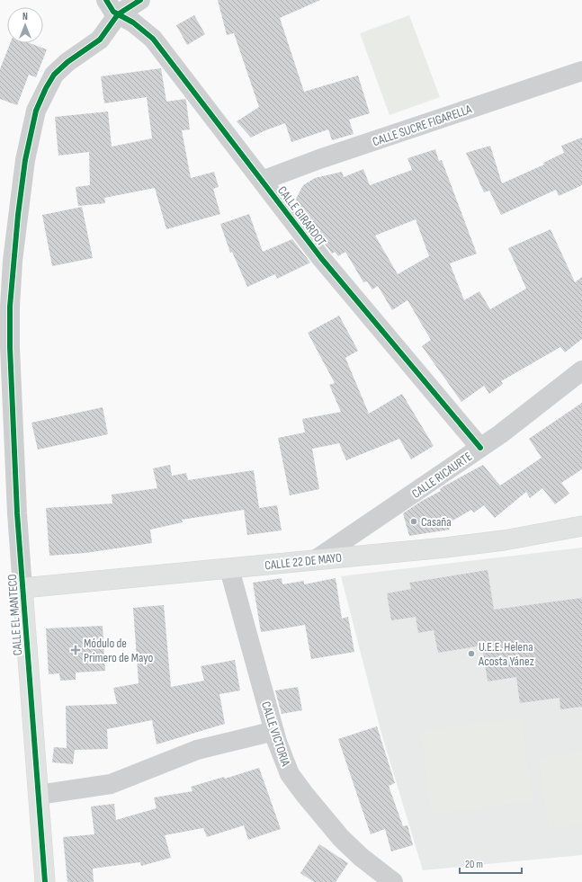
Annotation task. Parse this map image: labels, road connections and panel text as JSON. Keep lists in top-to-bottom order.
{
  "streets": {
    "street": [
      "CALLE SUCRE FIGARELLA",
      "CALLE GIRARDOT",
      "CALLE RICAURTE",
      "CALLE 22 DE MAYO",
      "CALLE EL MANTECO",
      "CALLE VICTORIA"
    ]
  },
  "crossings": [
    ["CALLE SUCRE FIGARELLA", "CALLE GIRARDOT"],
    ["CALLE GIRARDOT", "CALLE RICAURTE"],
    ["CALLE GIRARDOT", "CALLE EL MANTECO"],
    ["CALLE RICAURTE", "CALLE 22 DE MAYO"],
    ["CALLE 22 DE MAYO", "CALLE EL MANTECO"],
    ["CALLE 22 DE MAYO", "CALLE VICTORIA"]
  ],
  "places": {
    "other": ["Casaña", "U.E.E. Helena Acosta Yánez"],
    "health": ["Módulo de Primero de Mayo"]
  },
  "scale_bar": "20 m",
  "north": "top"
}
